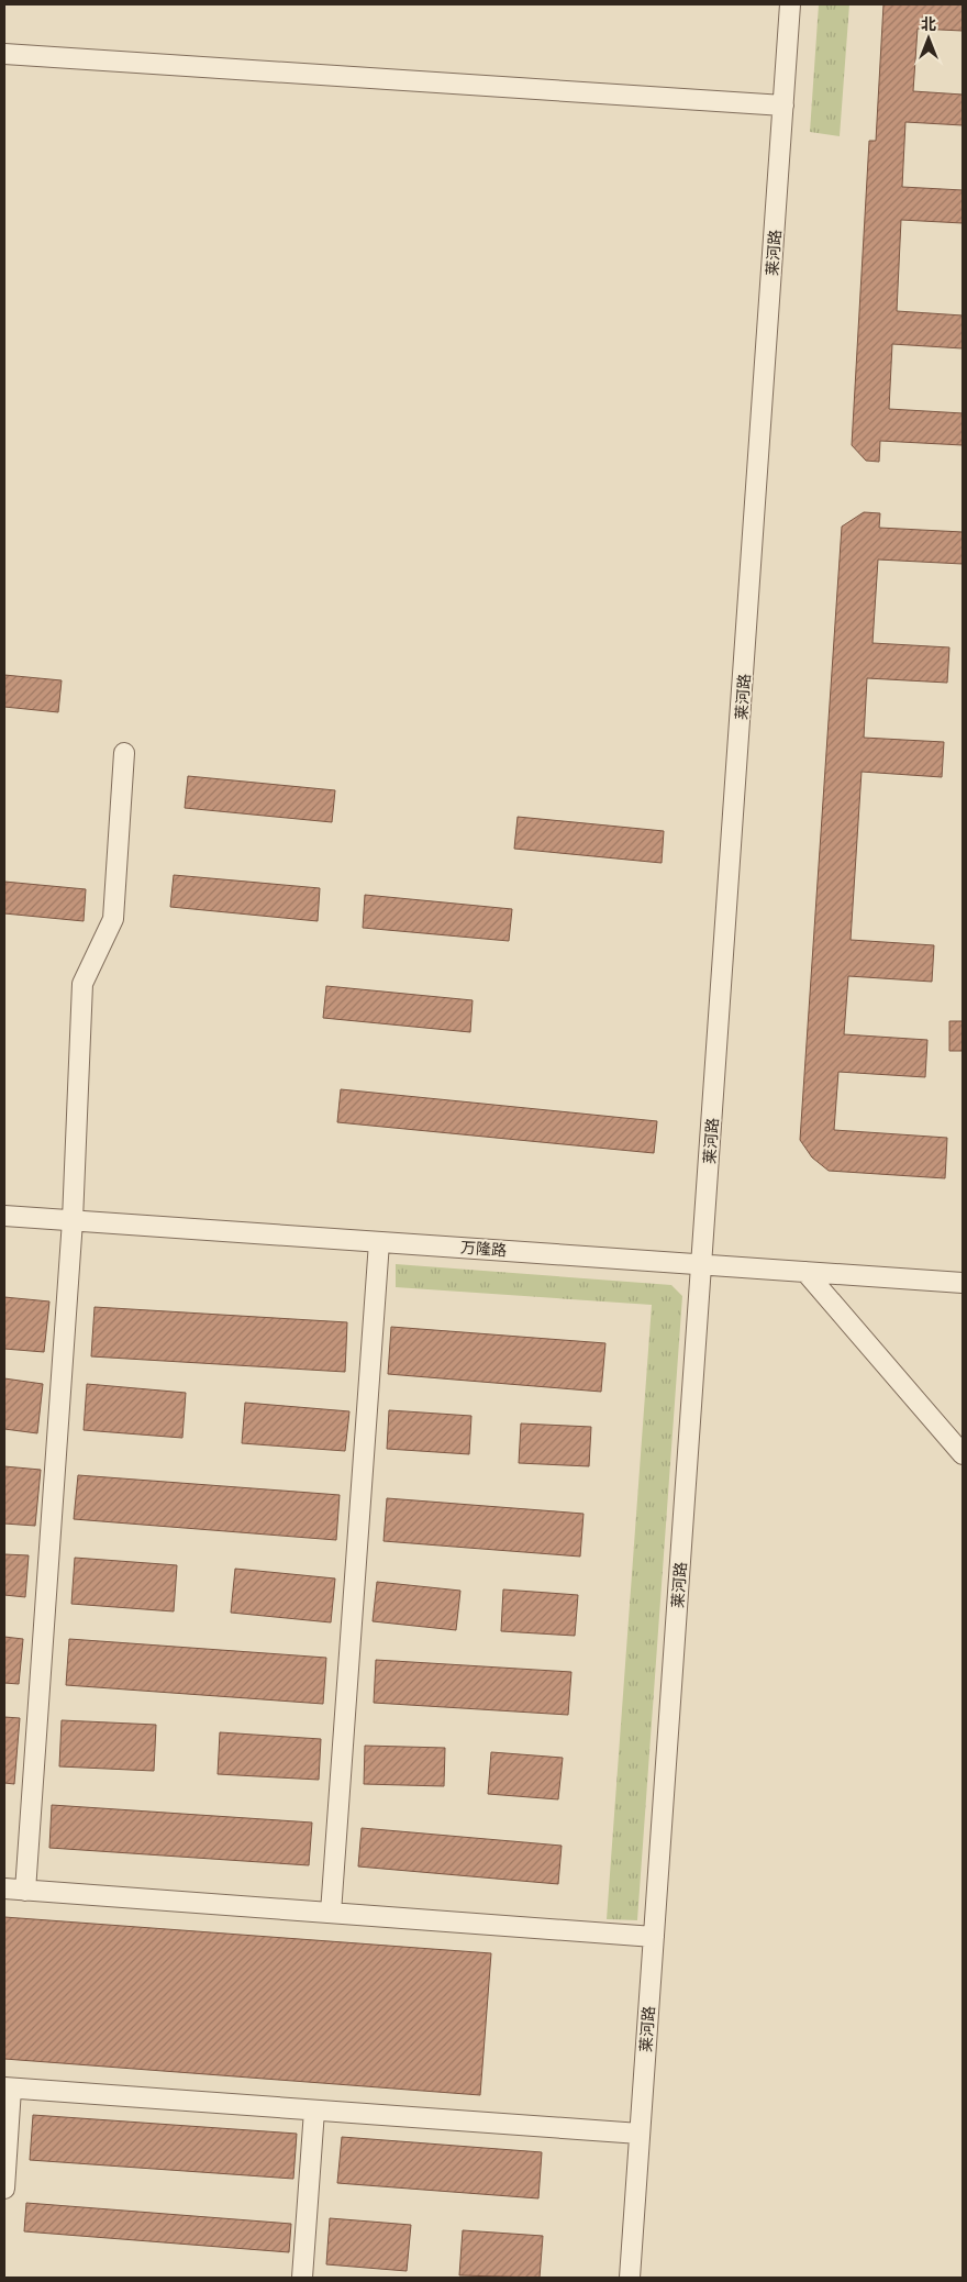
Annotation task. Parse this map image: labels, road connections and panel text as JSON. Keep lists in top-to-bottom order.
{
  "streets": {
    "street": ["莱河路", "万隆路"]
  },
  "crossings": [
    ["莱河路", "万隆路"]
  ],
  "north": "top"
}
